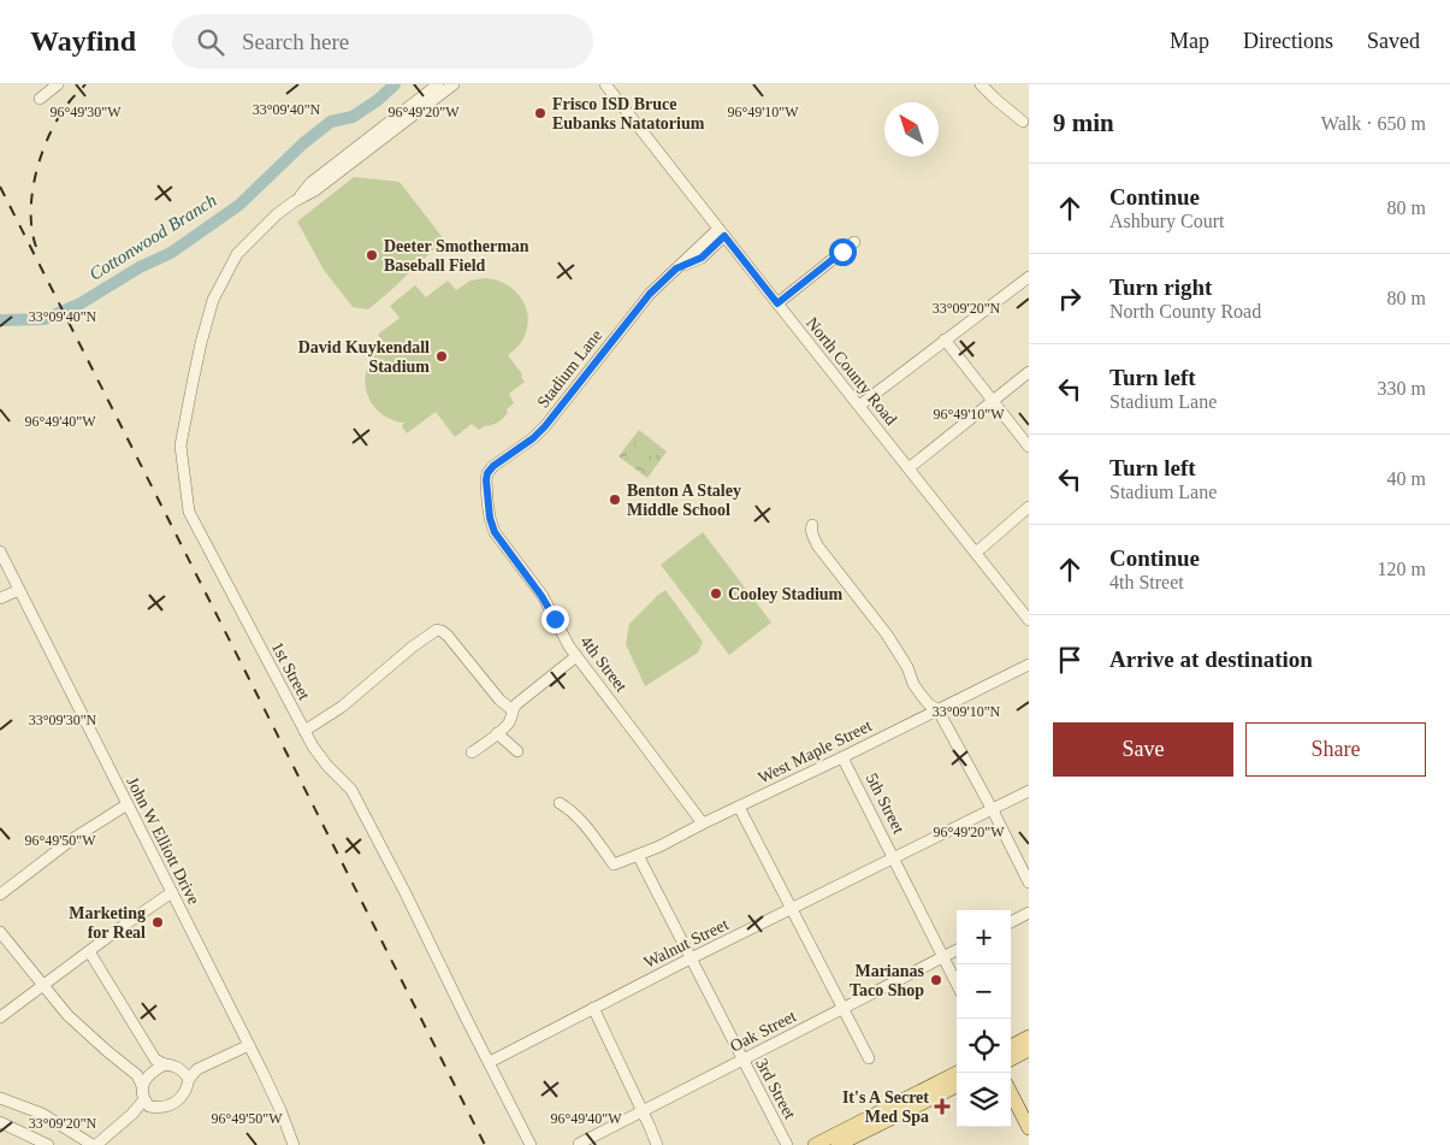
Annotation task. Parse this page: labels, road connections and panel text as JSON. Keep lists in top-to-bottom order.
{
  "streets": {
    "street": [
      "Stadium Lane",
      "North County Road",
      "4th Street",
      "1st Street",
      "West Maple Street",
      "5th Street",
      "John W Elliott Drive",
      "Walnut Street",
      "Oak Street",
      "3rd Street"
    ]
  },
  "crossings": [
    ["Stadium Lane", "North County Road"],
    ["Stadium Lane", "4th Street"],
    ["4th Street", "West Maple Street"],
    ["1st Street", "Walnut Street"],
    ["West Maple Street", "5th Street"],
    ["West Maple Street", "3rd Street"],
    ["5th Street", "Walnut Street"],
    ["5th Street", "Oak Street"],
    ["Walnut Street", "3rd Street"],
    ["Oak Street", "3rd Street"]
  ],
  "water": ["Cottonwood Branch"],
  "places": {
    "other": [
      "Frisco ISD Bruce Eubanks Natatorium",
      "Deeter Smotherman Baseball Field",
      "David Kuykendall Stadium",
      "Benton A Staley Middle School",
      "Cooley Stadium",
      "Marketing for Real",
      "Marianas Taco Shop"
    ],
    "health": ["It's A Secret Med Spa"]
  },
  "north": "top left",
  "page": {
    "header": "Wayfind",
    "search": "Search here",
    "nav": ["Map", "Directions", "Saved"],
    "heading": ["9 min", "Walk · 650 m"],
    "list": [
      ["Continue", "Ashbury Court", "80 m"],
      ["Turn right", "North County Road", "80 m"],
      ["Turn left", "Stadium Lane", "330 m"],
      ["Turn left", "Stadium Lane", "40 m"],
      ["Continue", "4th Street", "120 m"],
      "Arrive at destination"
    ],
    "buttons": ["Save", "Share"],
    "map_buttons": ["+", "−"]
  },
  "coordinates": [
    "33°09'40\"N",
    "96°49'30\"W",
    "96°49'20\"W",
    "96°49'10\"W",
    "33°09'20\"N",
    "96°49'40\"W",
    "33°09'10\"N",
    "33°09'30\"N",
    "96°49'50\"W"
  ]
}
